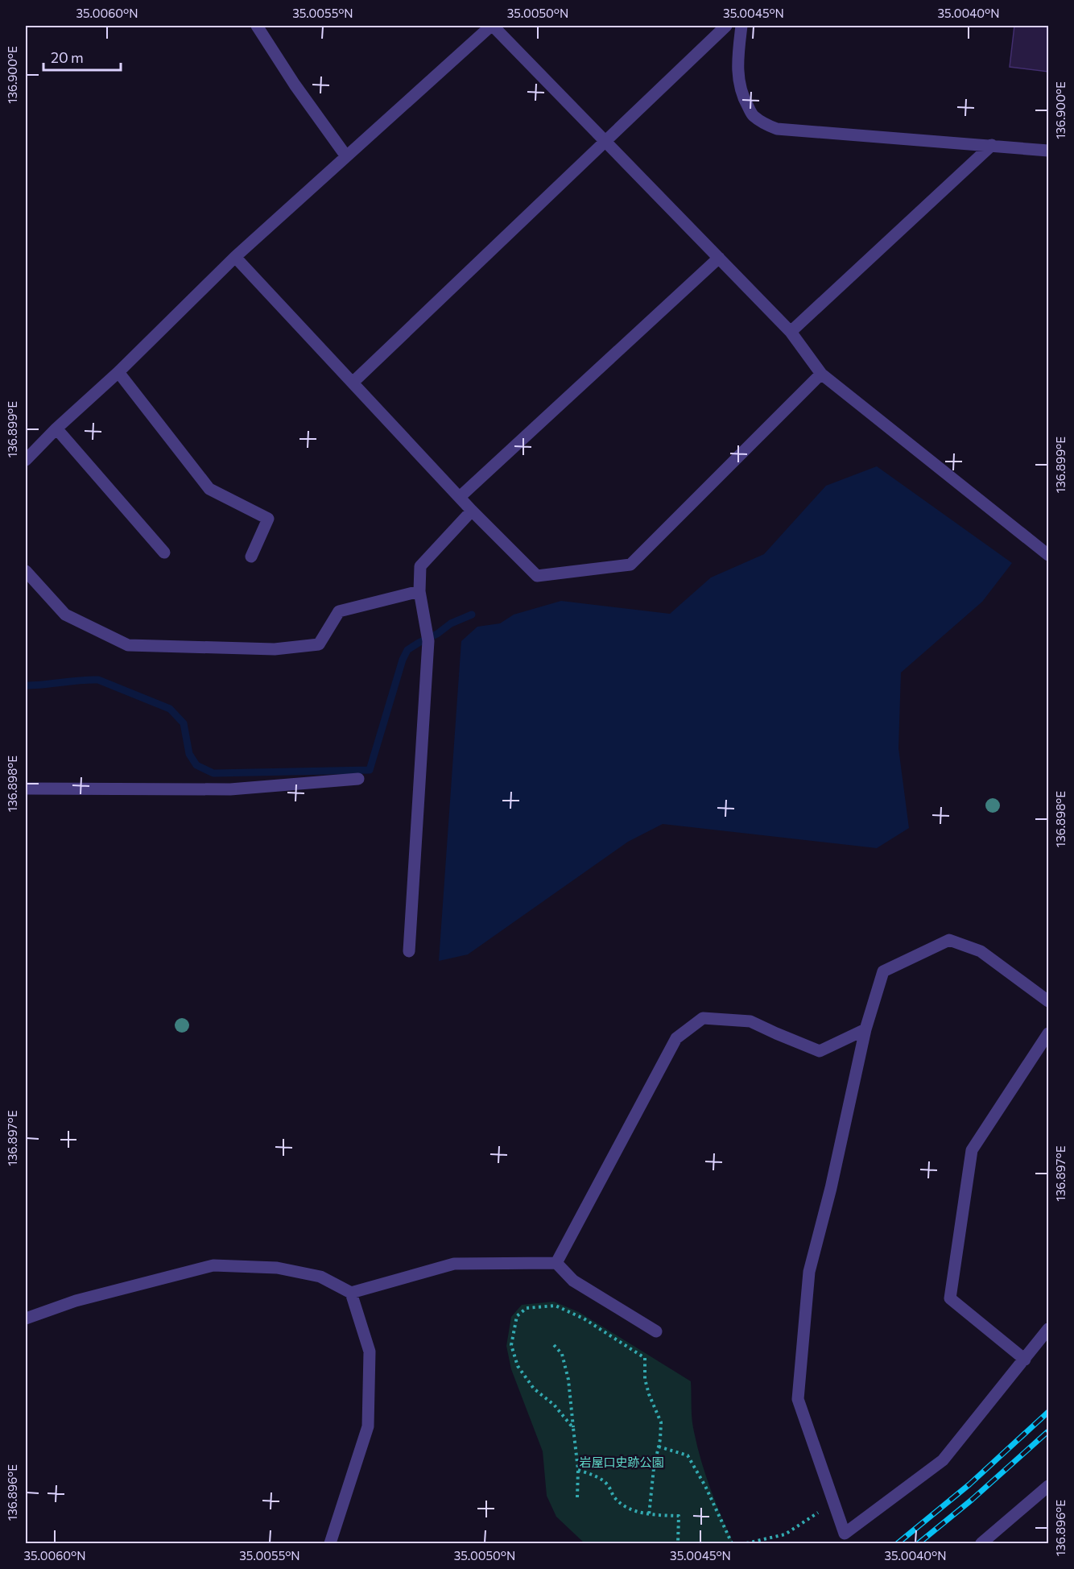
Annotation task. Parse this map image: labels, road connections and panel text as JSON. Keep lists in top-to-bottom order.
{
  "parks": ["岩屋口史跡公園"],
  "scale_bar": "20 m",
  "coordinates": [
    "35.0060°N",
    "35.0055°N",
    "35.0050°N",
    "35.0045°N",
    "35.0040°N",
    "136.900°E",
    "136.899°E",
    "136.898°E",
    "136.897°E",
    "136.896°E"
  ]
}
